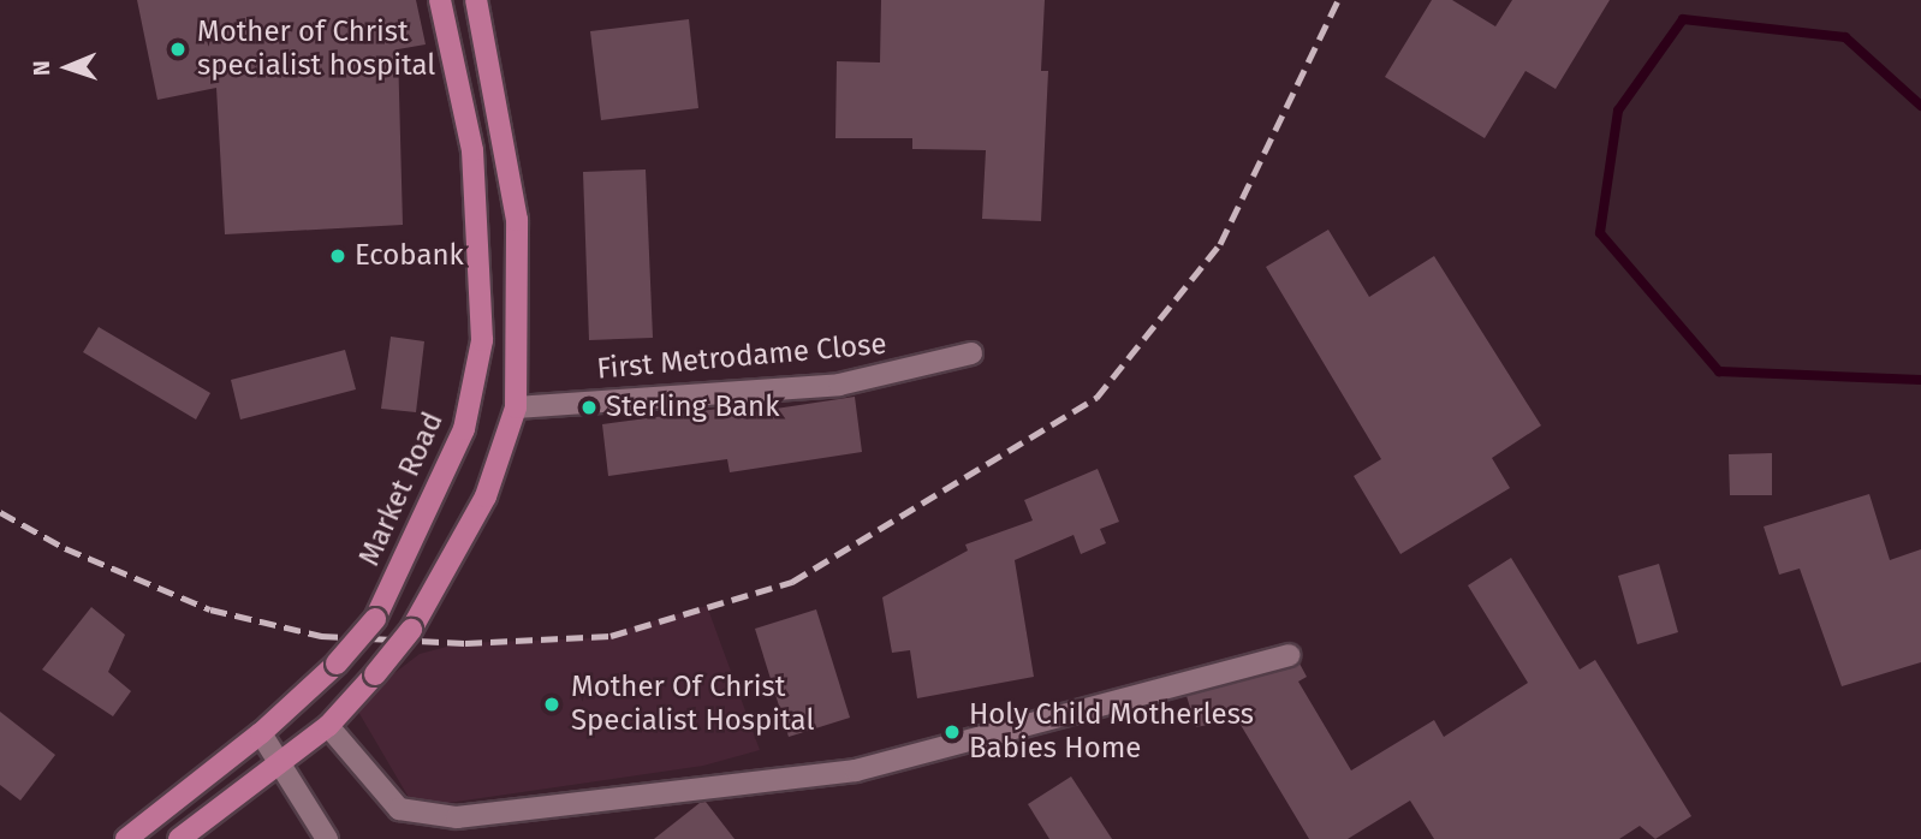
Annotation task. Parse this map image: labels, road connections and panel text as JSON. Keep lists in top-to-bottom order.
{
  "streets": {
    "main road": ["Market Road"],
    "street": ["First Metrodame Close"]
  },
  "places": [
    "Mother of Christ specialist hospital",
    "Ecobank",
    "Sterling Bank",
    "Mother Of Christ Specialist Hospital",
    "Holy Child Motherless Babies Home"
  ],
  "north": "left"
}
